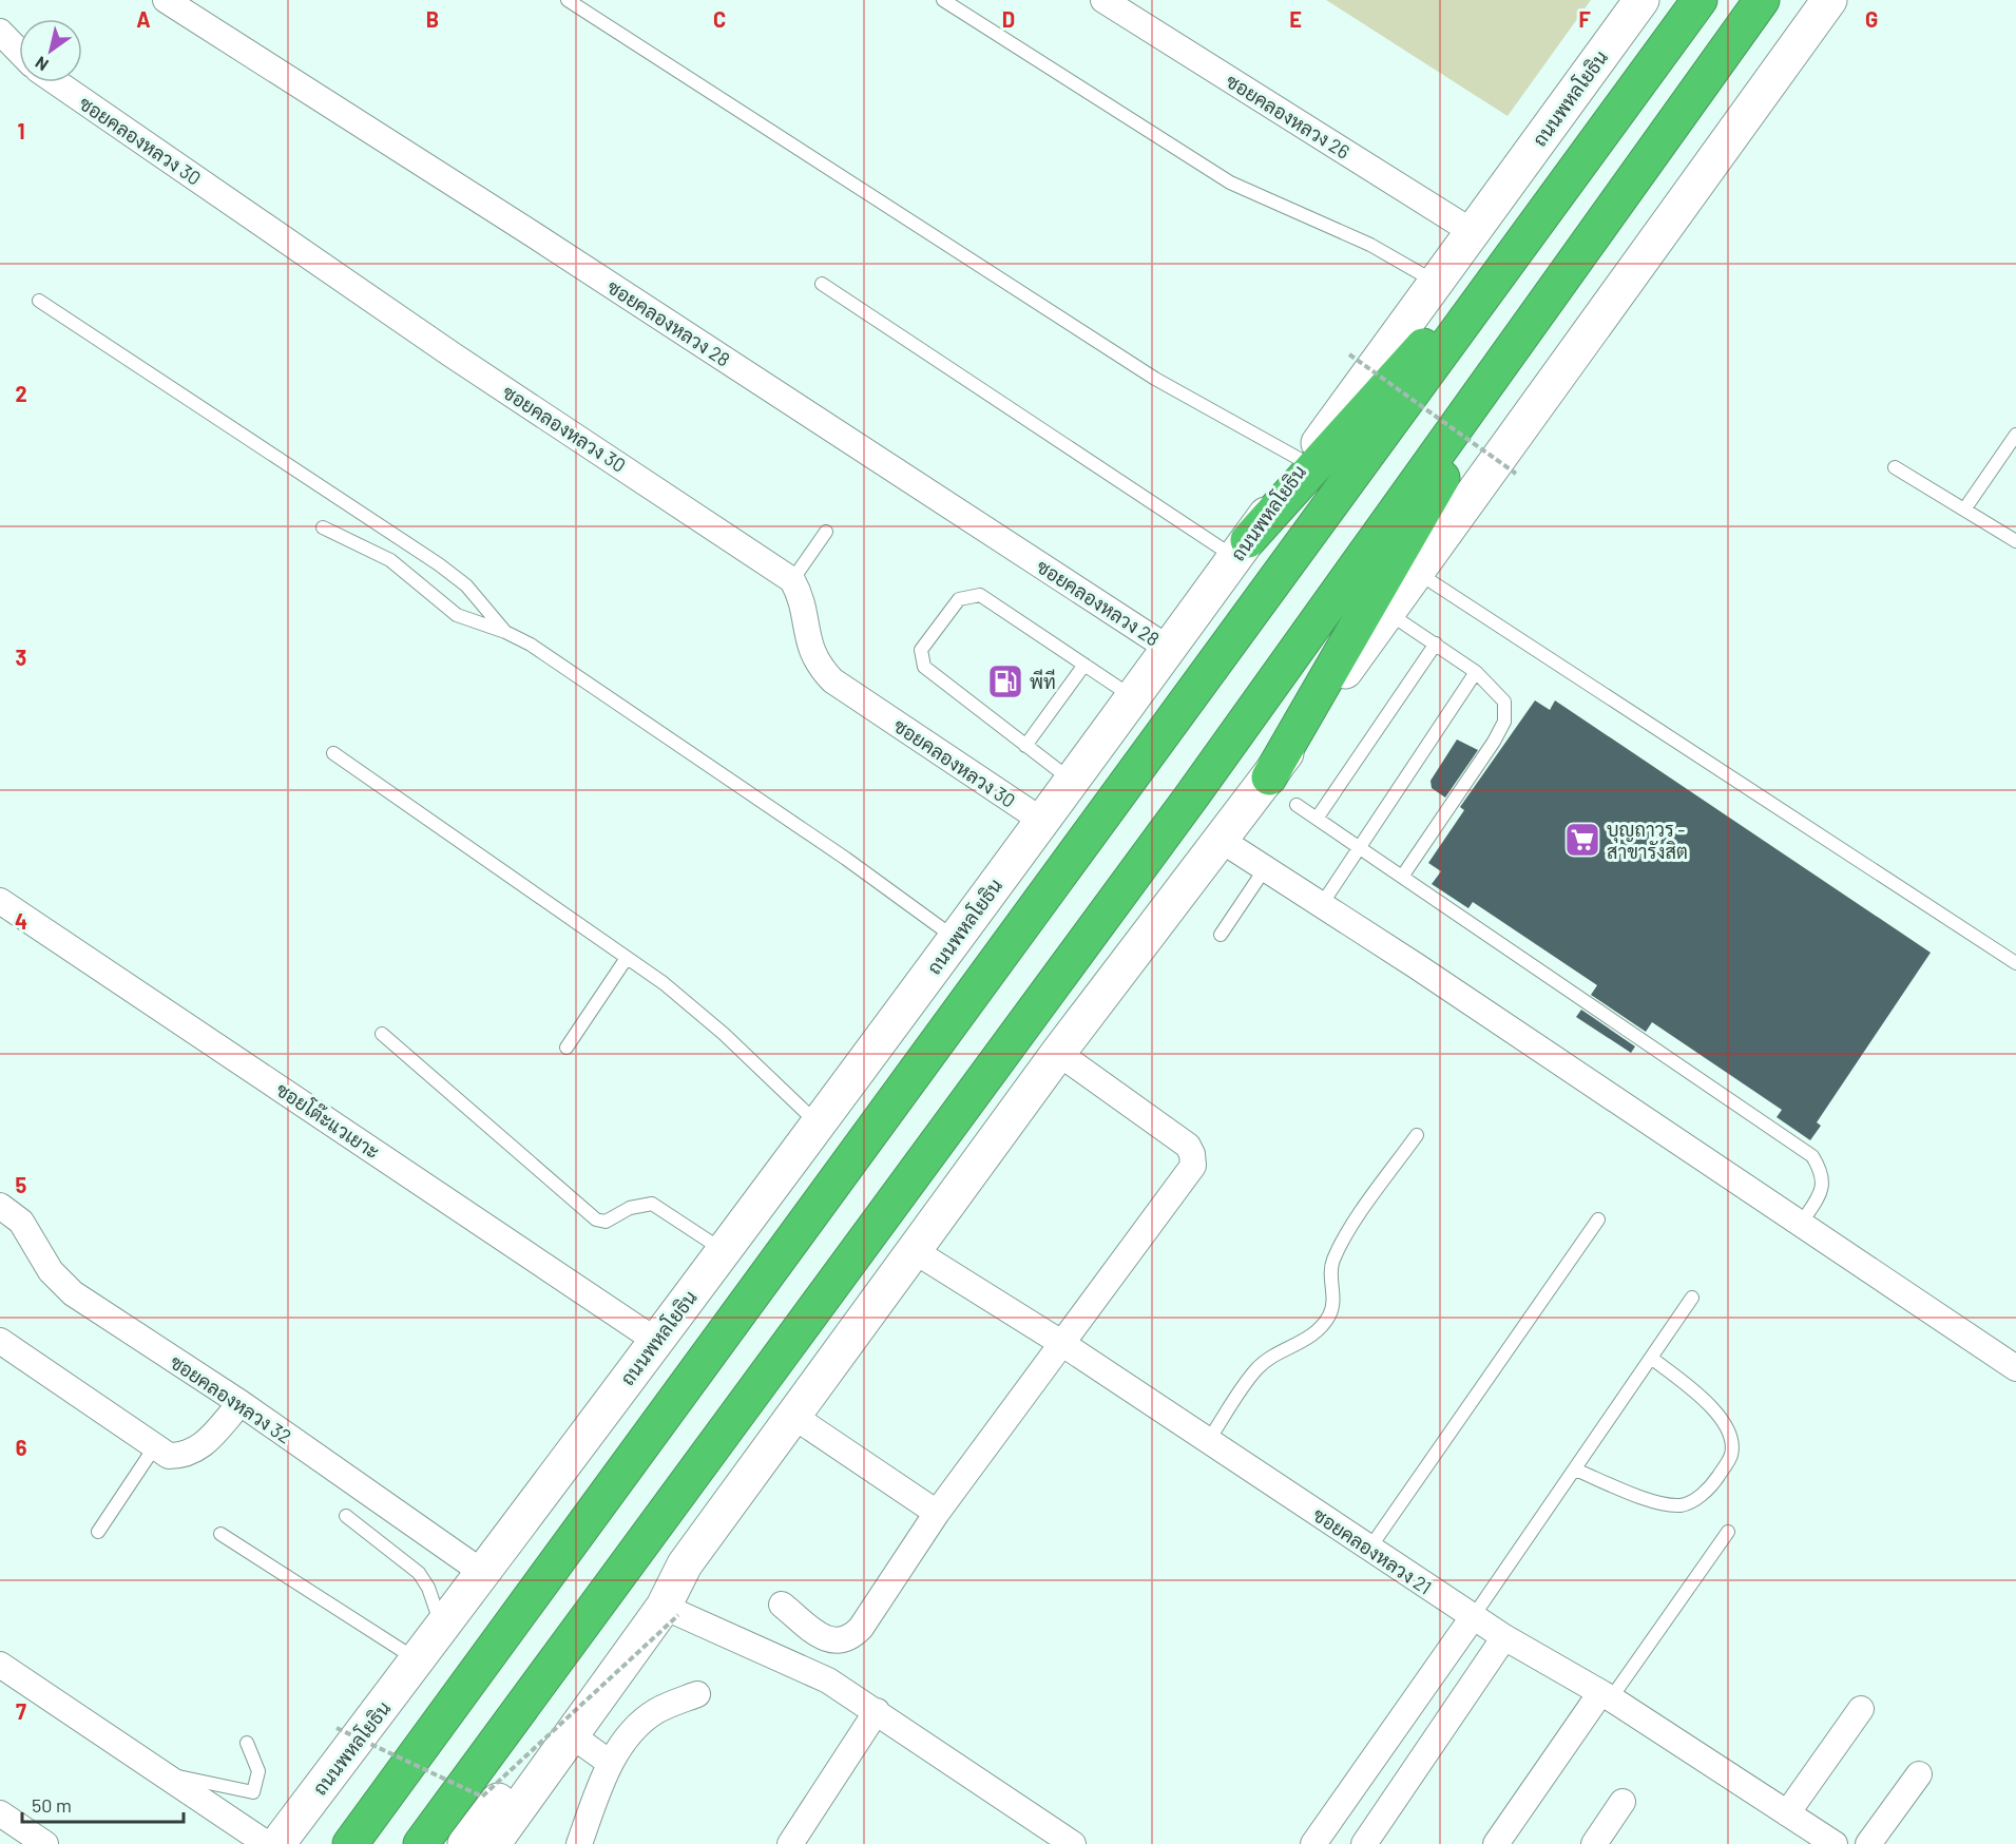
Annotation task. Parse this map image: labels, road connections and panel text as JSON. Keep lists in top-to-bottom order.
{
  "streets": {
    "main road": ["ถนนพหลโยธิน"],
    "street": [
      "ซอยคลองหลวง 26",
      "ซอยคลองหลวง 30",
      "ซอยคลองหลวง 28",
      "ซอยโต๊ะแวเยาะ",
      "ซอยคลองหลวง 32",
      "ซอยคลองหลวง 21"
    ]
  },
  "crossings": [
    ["ถนนพหลโยธิน", "ซอยคลองหลวง 26"],
    ["ถนนพหลโยธิน", "ซอยคลองหลวง 30"],
    ["ถนนพหลโยธิน", "ซอยคลองหลวง 28"],
    ["ถนนพหลโยธิน", "ซอยโต๊ะแวเยาะ"],
    ["ถนนพหลโยธิน", "ซอยคลองหลวง 32"]
  ],
  "places": {
    "fuel station": ["พีที"],
    "supermarket": ["บุญถาวร - สาขารังสิต"]
  },
  "scale_bar": "50 m",
  "north": "bottom left",
  "grid": {
    "columns": [
      "A",
      "B",
      "C",
      "D",
      "E",
      "F",
      "G"
    ],
    "rows": [
      "1",
      "2",
      "3",
      "4",
      "5",
      "6",
      "7"
    ]
  }
}
